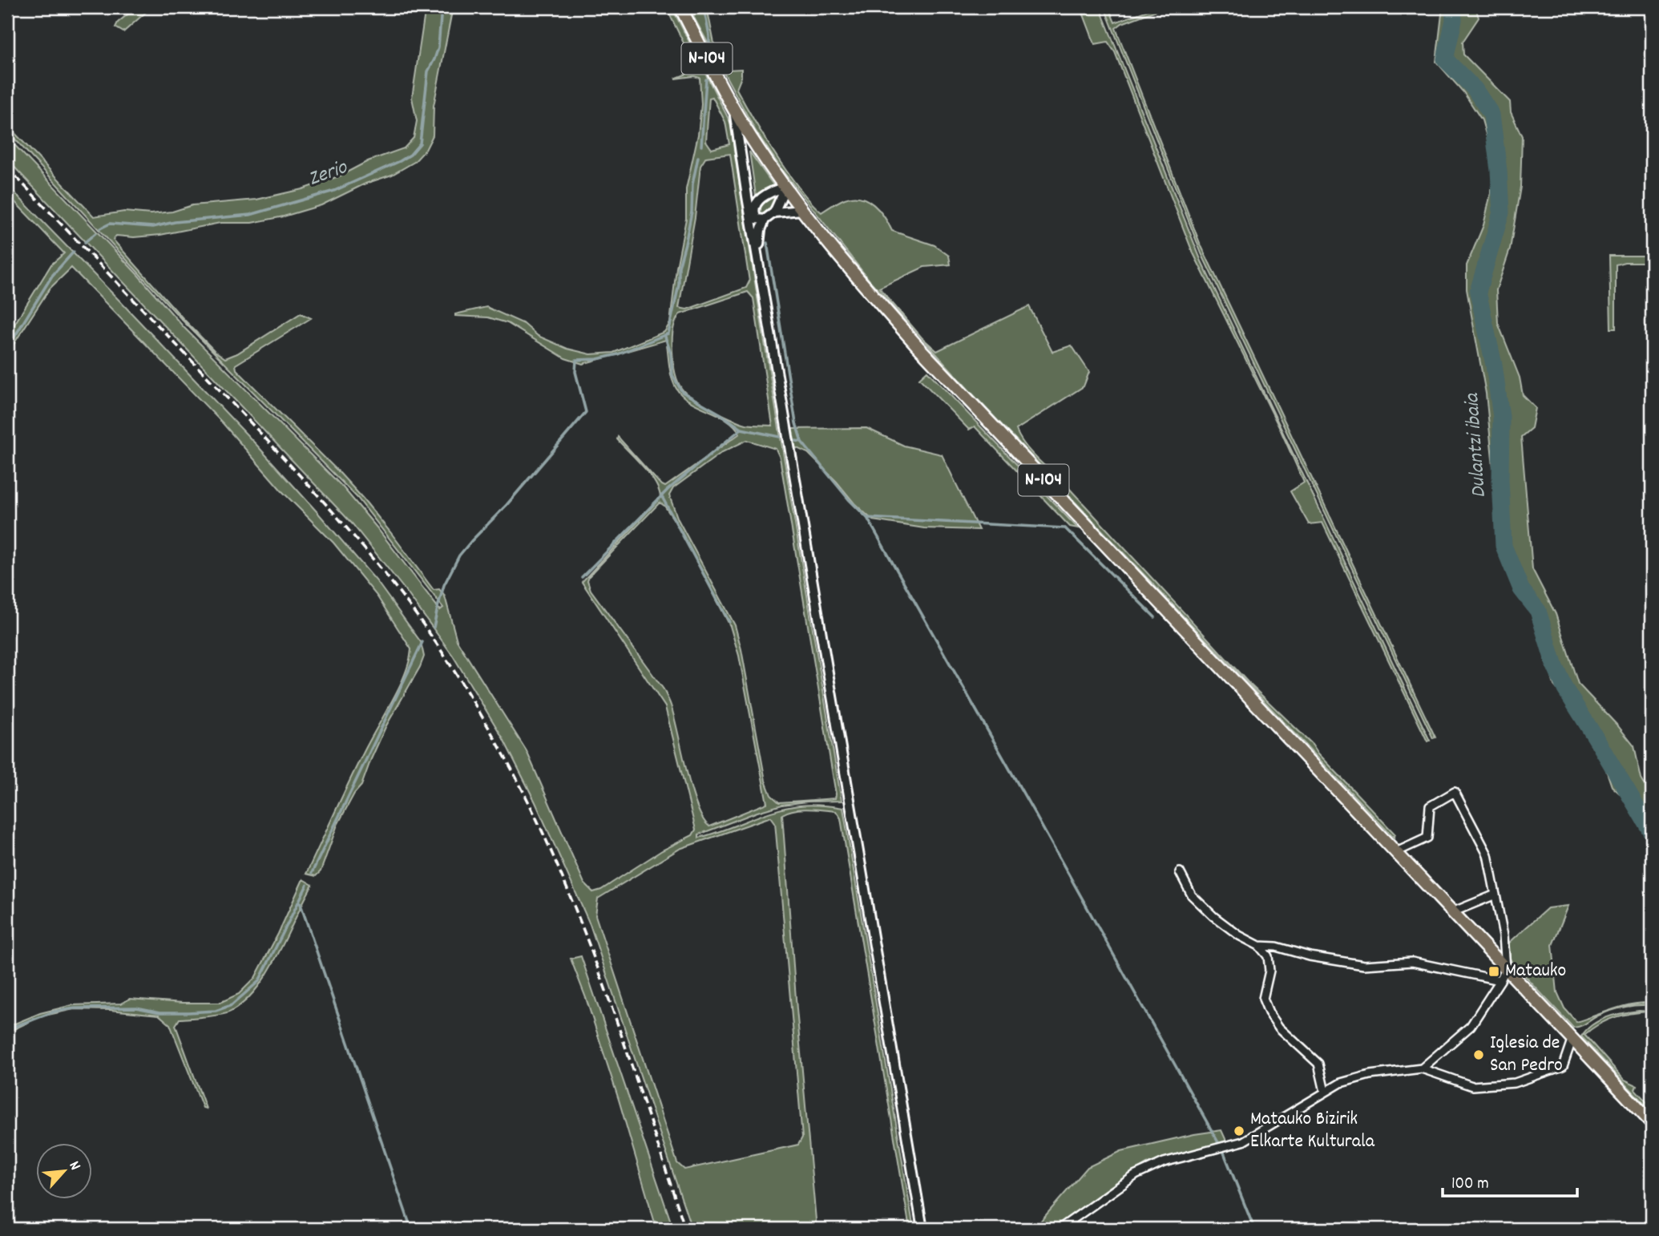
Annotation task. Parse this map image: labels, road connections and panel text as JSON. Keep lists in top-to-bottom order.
{
  "streets": {
    "main road": ["N-104"]
  },
  "water": ["Zerio", "Dulantzi ibaia"],
  "places": {
    "transit": ["Matauko"],
    "other": ["Iglesia de San Pedro", "Matauko Bizirik Elkarte Kulturala"]
  },
  "scale_bar": "100 m",
  "north": "top right"
}
